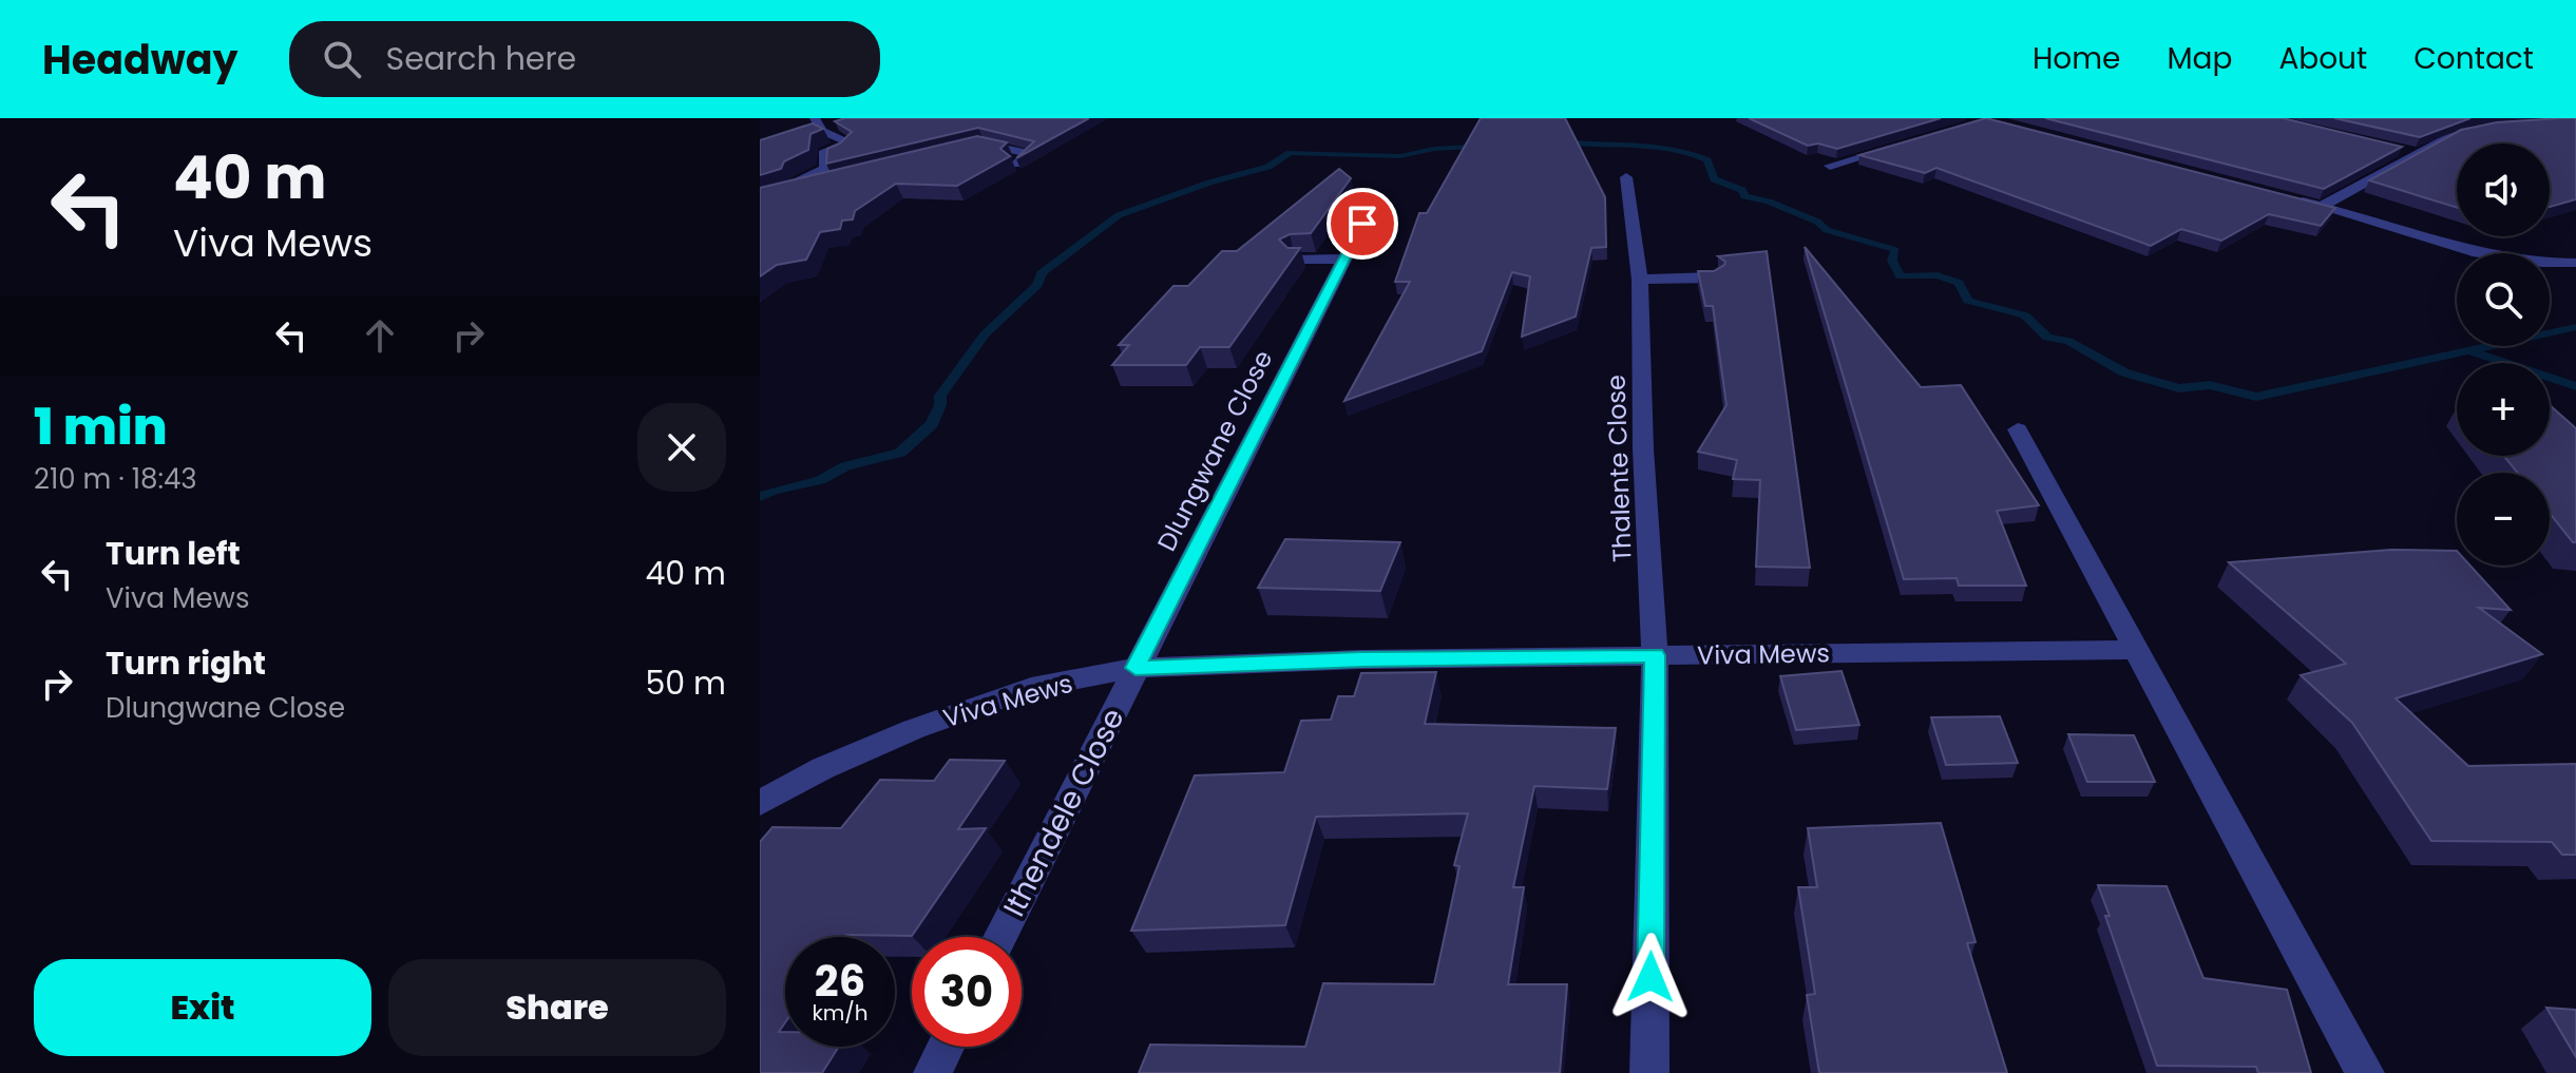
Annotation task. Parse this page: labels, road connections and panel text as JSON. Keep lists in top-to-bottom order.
{
  "streets": {
    "street": [
      "Dlungwane Close",
      "Thalente Close",
      "Viva Mews",
      "Ithendele Close"
    ]
  },
  "crossings": [
    ["Dlungwane Close", "Viva Mews"],
    ["Dlungwane Close", "Ithendele Close"],
    ["Thalente Close", "Viva Mews"],
    ["Viva Mews", "Ithendele Close"]
  ],
  "page": {
    "header": "Headway",
    "search": "Search here",
    "nav": [
      "Home",
      "Map",
      "About",
      "Contact"
    ],
    "turn": ["40 m", "Viva Mews"],
    "map_buttons": ["+", "−"],
    "heading": ["1 min", "210 m · 18:43"],
    "list": [
      {
        "name": "Turn left",
        "note": "Viva Mews",
        "value": "40 m"
      },
      {
        "name": "Turn right",
        "note": "Dlungwane Close",
        "value": "50 m"
      }
    ],
    "speed": "26 km/h",
    "limit": "30",
    "buttons": ["Exit", "Share"]
  }
}
